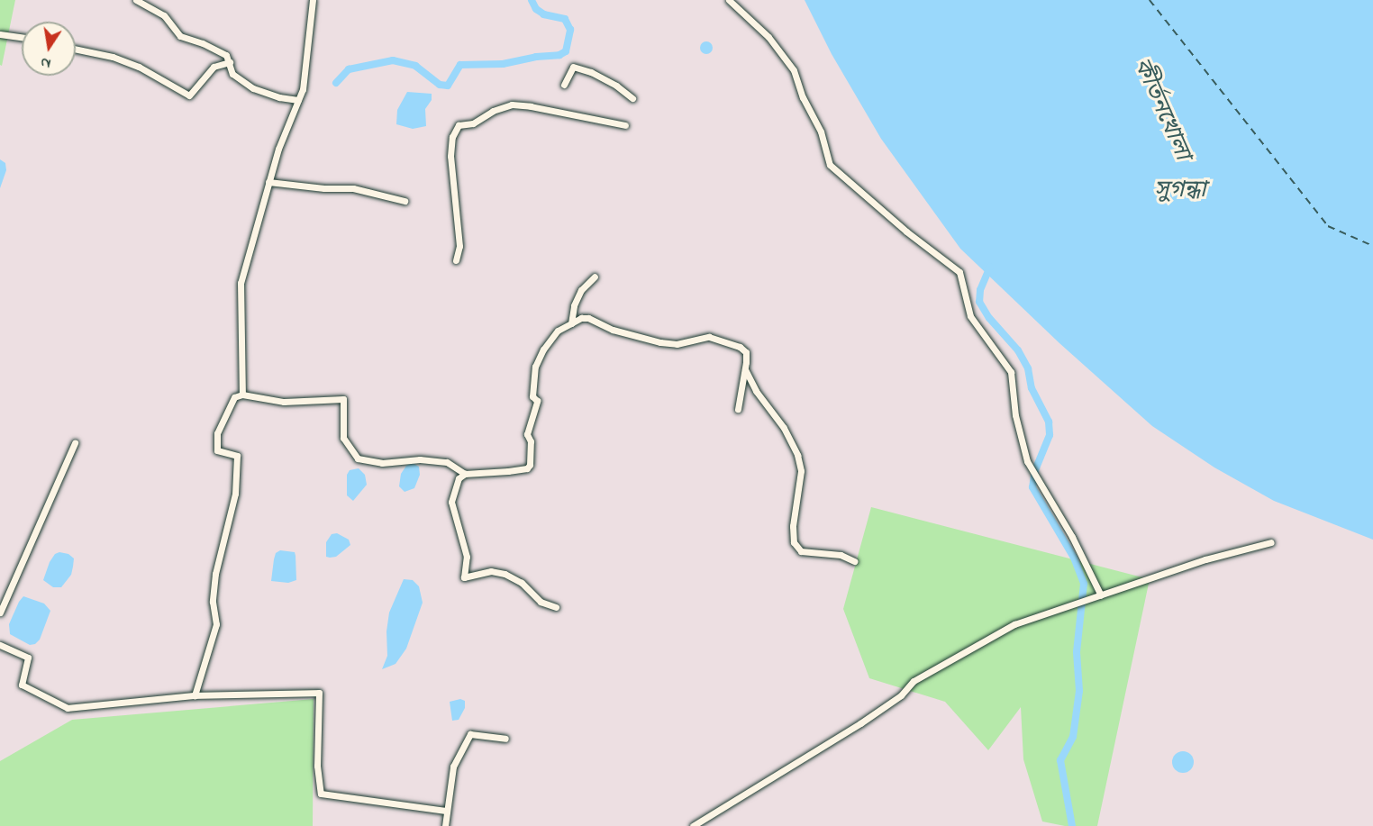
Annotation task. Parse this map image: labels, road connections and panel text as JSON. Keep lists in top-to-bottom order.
{
  "water": ["কীর্তনখোলা", "সুগন্ধা"],
  "north": "bottom"
}
